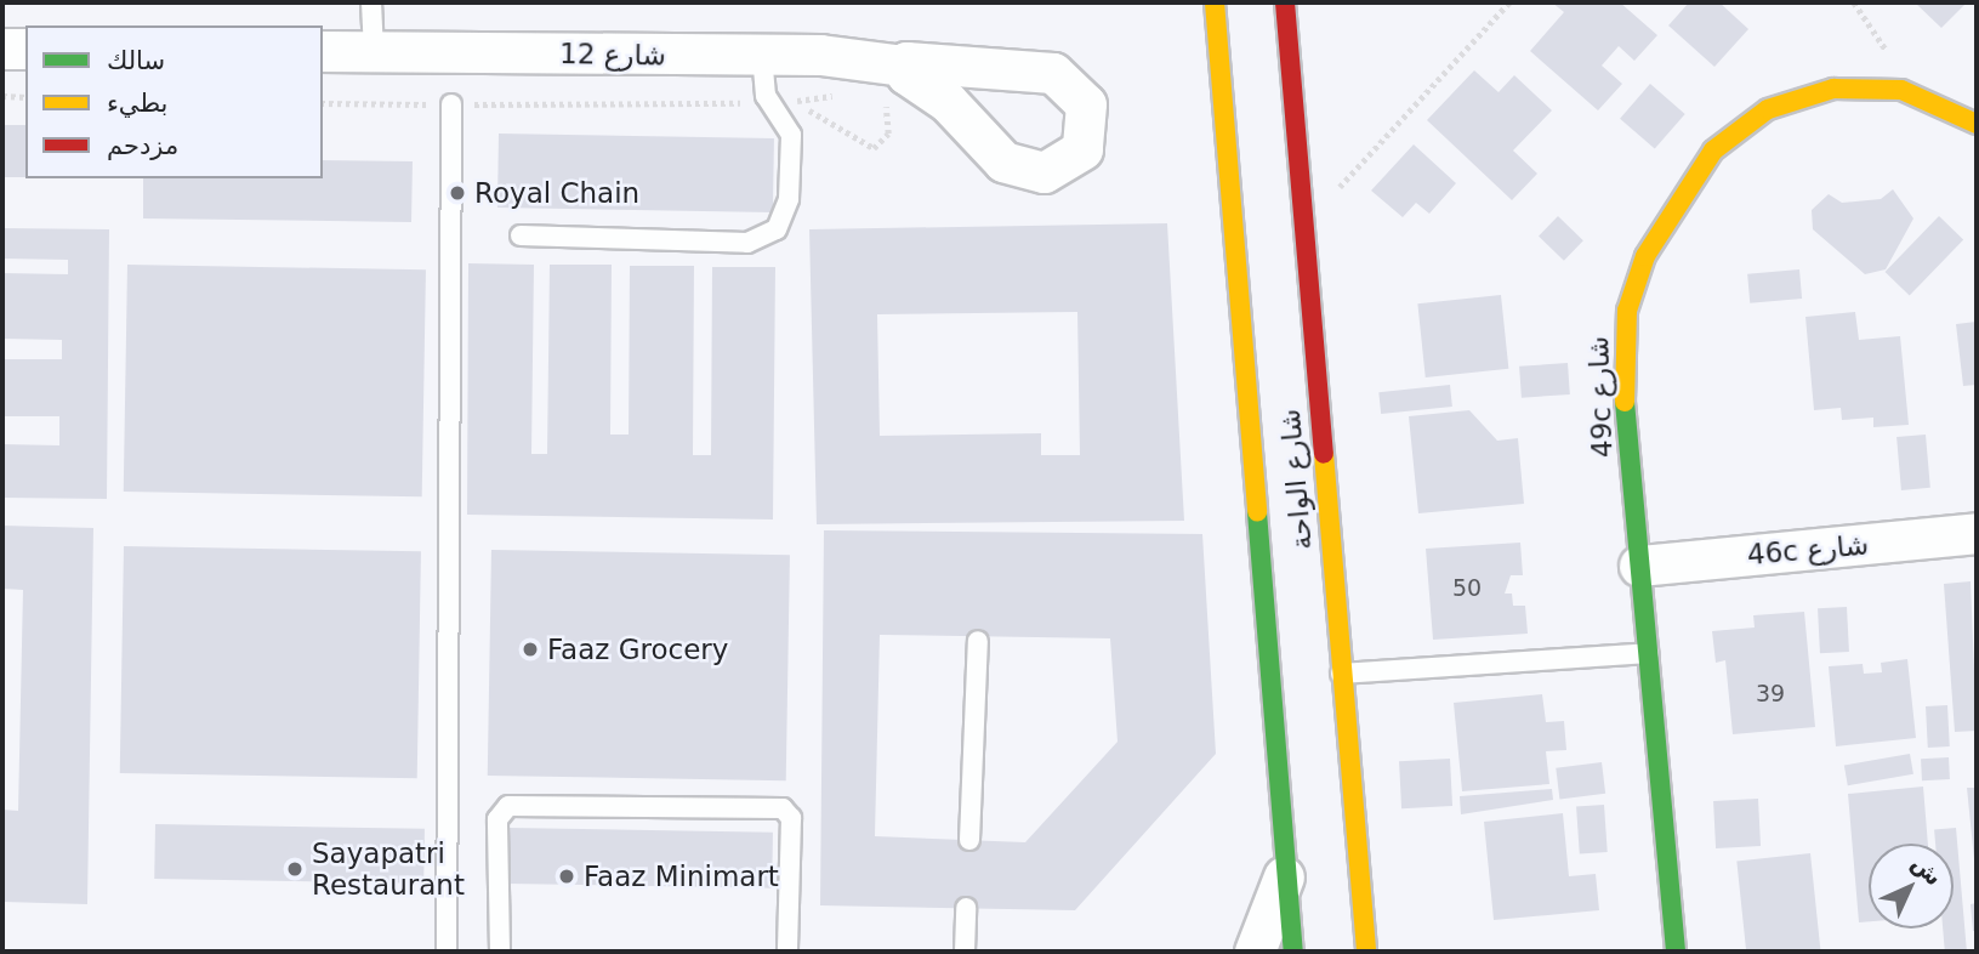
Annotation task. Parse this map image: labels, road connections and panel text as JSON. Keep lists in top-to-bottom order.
{
  "streets": {
    "street": [
      "شارع 12",
      "49c شارع",
      "شارع الواحة",
      "46c شارع"
    ]
  },
  "crossings": [
    ["49c شارع", "46c شارع"]
  ],
  "places": [
    "Royal Chain",
    "Faaz Grocery",
    "Sayapatri Restaurant",
    "Faaz Minimart"
  ],
  "house_numbers": ["50", "39"],
  "legend": ["سالك", "بطيء", "مزدحم"],
  "north": "top right"
}
